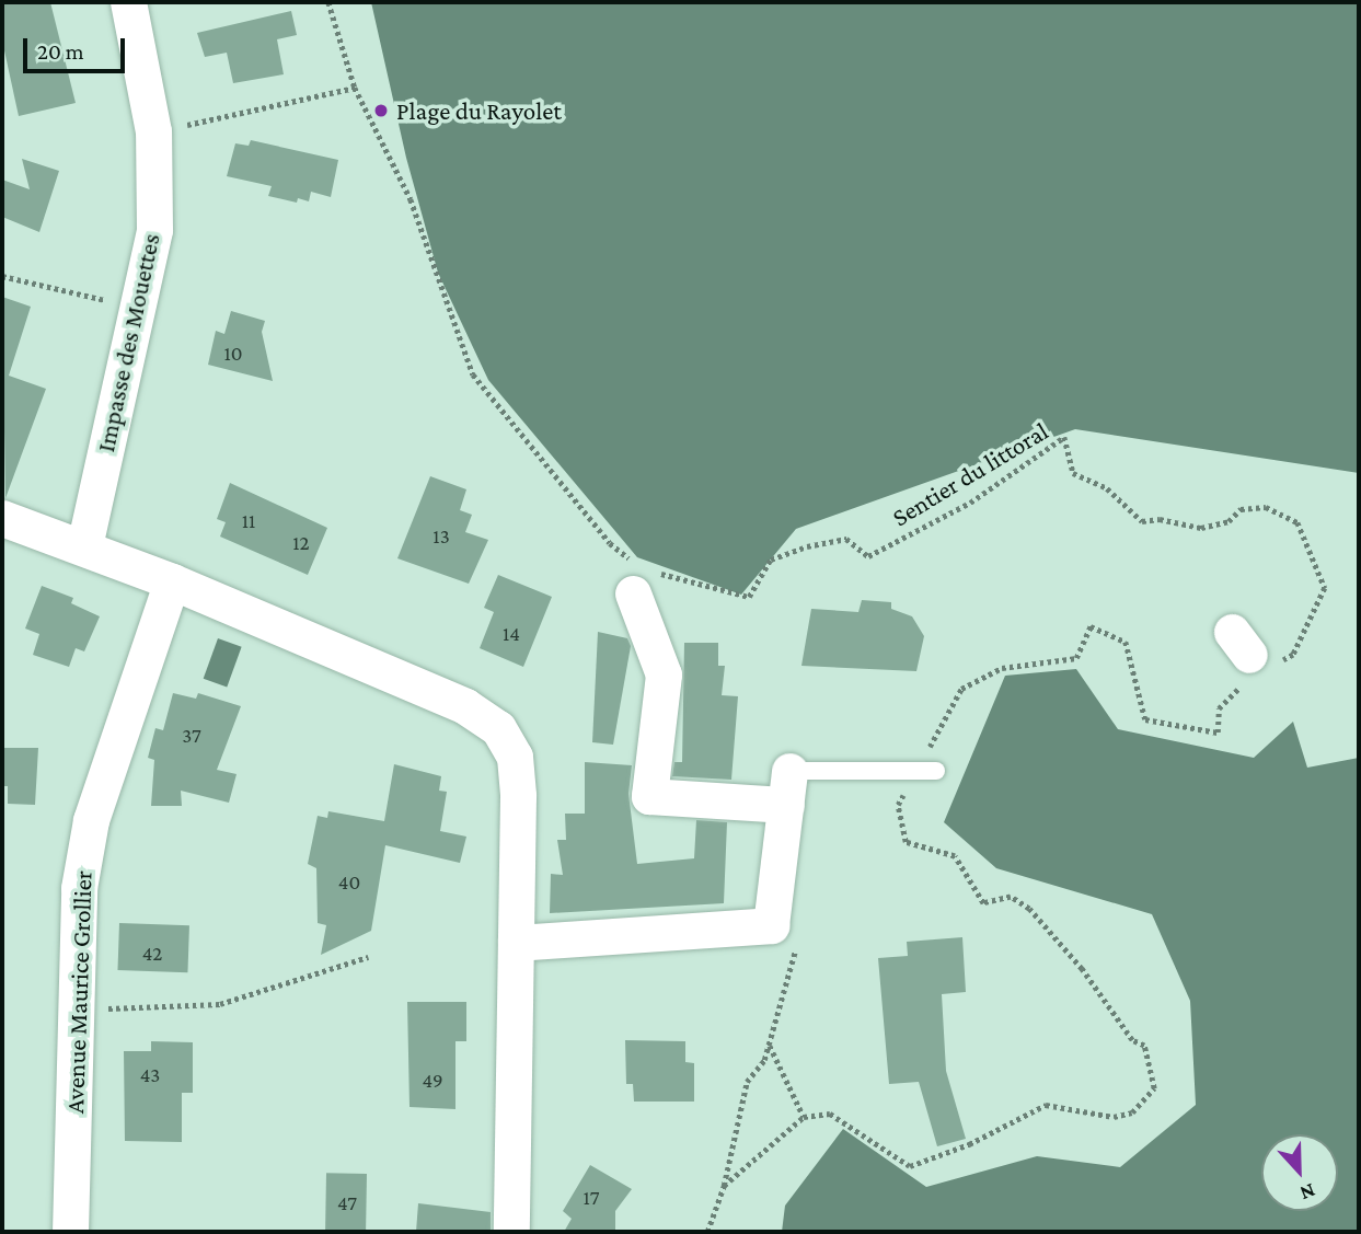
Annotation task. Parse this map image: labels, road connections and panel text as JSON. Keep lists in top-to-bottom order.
{
  "streets": {
    "street": ["Impasse des Mouettes", "Avenue Maurice Grollier"],
    "path": ["Sentier du littoral"]
  },
  "places": ["Plage du Rayolet"],
  "house_numbers": [
    "10",
    "11",
    "13",
    "12",
    "14",
    "37",
    "40",
    "42",
    "43",
    "49",
    "17",
    "47"
  ],
  "scale_bar": "20 m",
  "north": "bottom"
}
